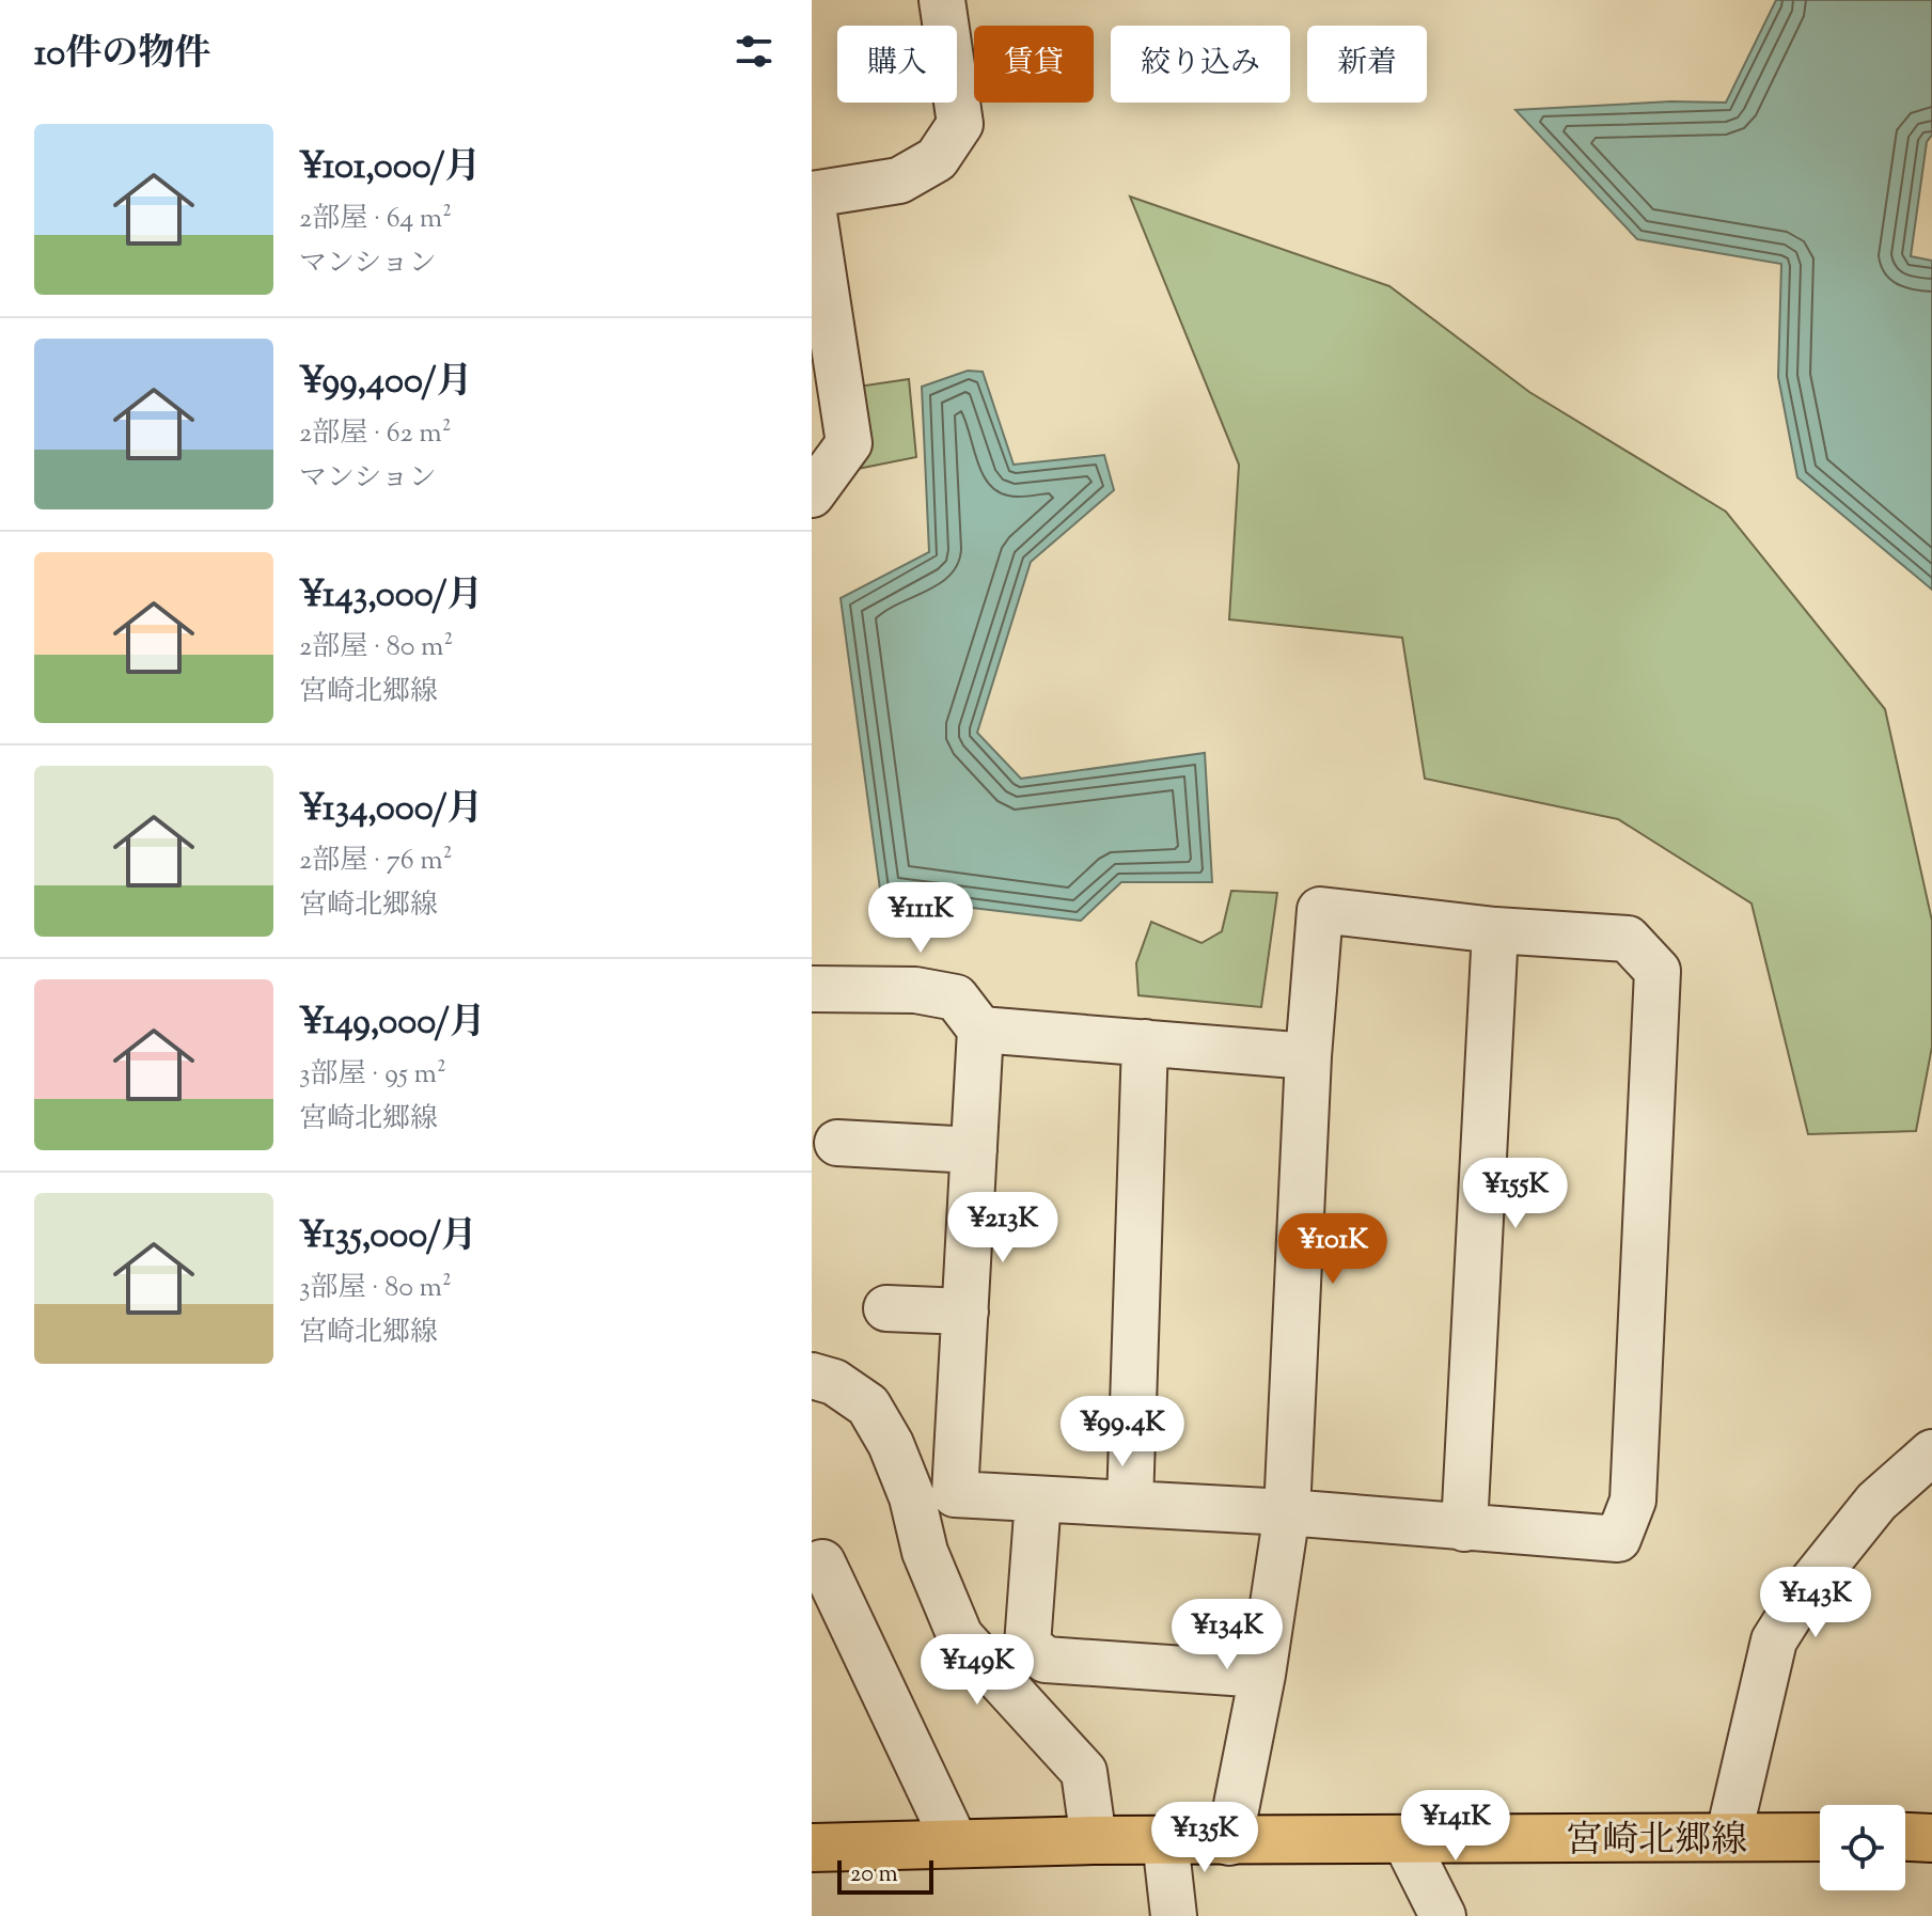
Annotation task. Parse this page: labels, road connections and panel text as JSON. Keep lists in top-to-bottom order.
{
  "streets": {
    "main road": ["宮崎北郷線"]
  },
  "scale_bar": "20 m",
  "page": {
    "heading": "10件の物件",
    "chip": [
      "購入",
      "賃貸",
      "絞り込み",
      "新着"
    ],
    "list": [
      {
        "name": "¥101,000/月",
        "note": "2部屋 · 64 m² · マンション"
      },
      {
        "name": "¥99,400/月",
        "note": "2部屋 · 62 m² · マンション"
      },
      {
        "name": "¥143,000/月",
        "note": "2部屋 · 80 m² · 宮崎北郷線"
      },
      {
        "name": "¥134,000/月",
        "note": "2部屋 · 76 m² · 宮崎北郷線"
      },
      {
        "name": "¥149,000/月",
        "note": "3部屋 · 95 m² · 宮崎北郷線"
      },
      {
        "name": "¥135,000/月",
        "note": "3部屋 · 80 m² · 宮崎北郷線"
      }
    ],
    "price": [
      "¥111K",
      "¥155K",
      "¥213K",
      "¥101K",
      "¥99.4K",
      "¥143K",
      "¥134K",
      "¥149K",
      "¥141K",
      "¥135K"
    ],
    "scale": "20 m"
  }
}
